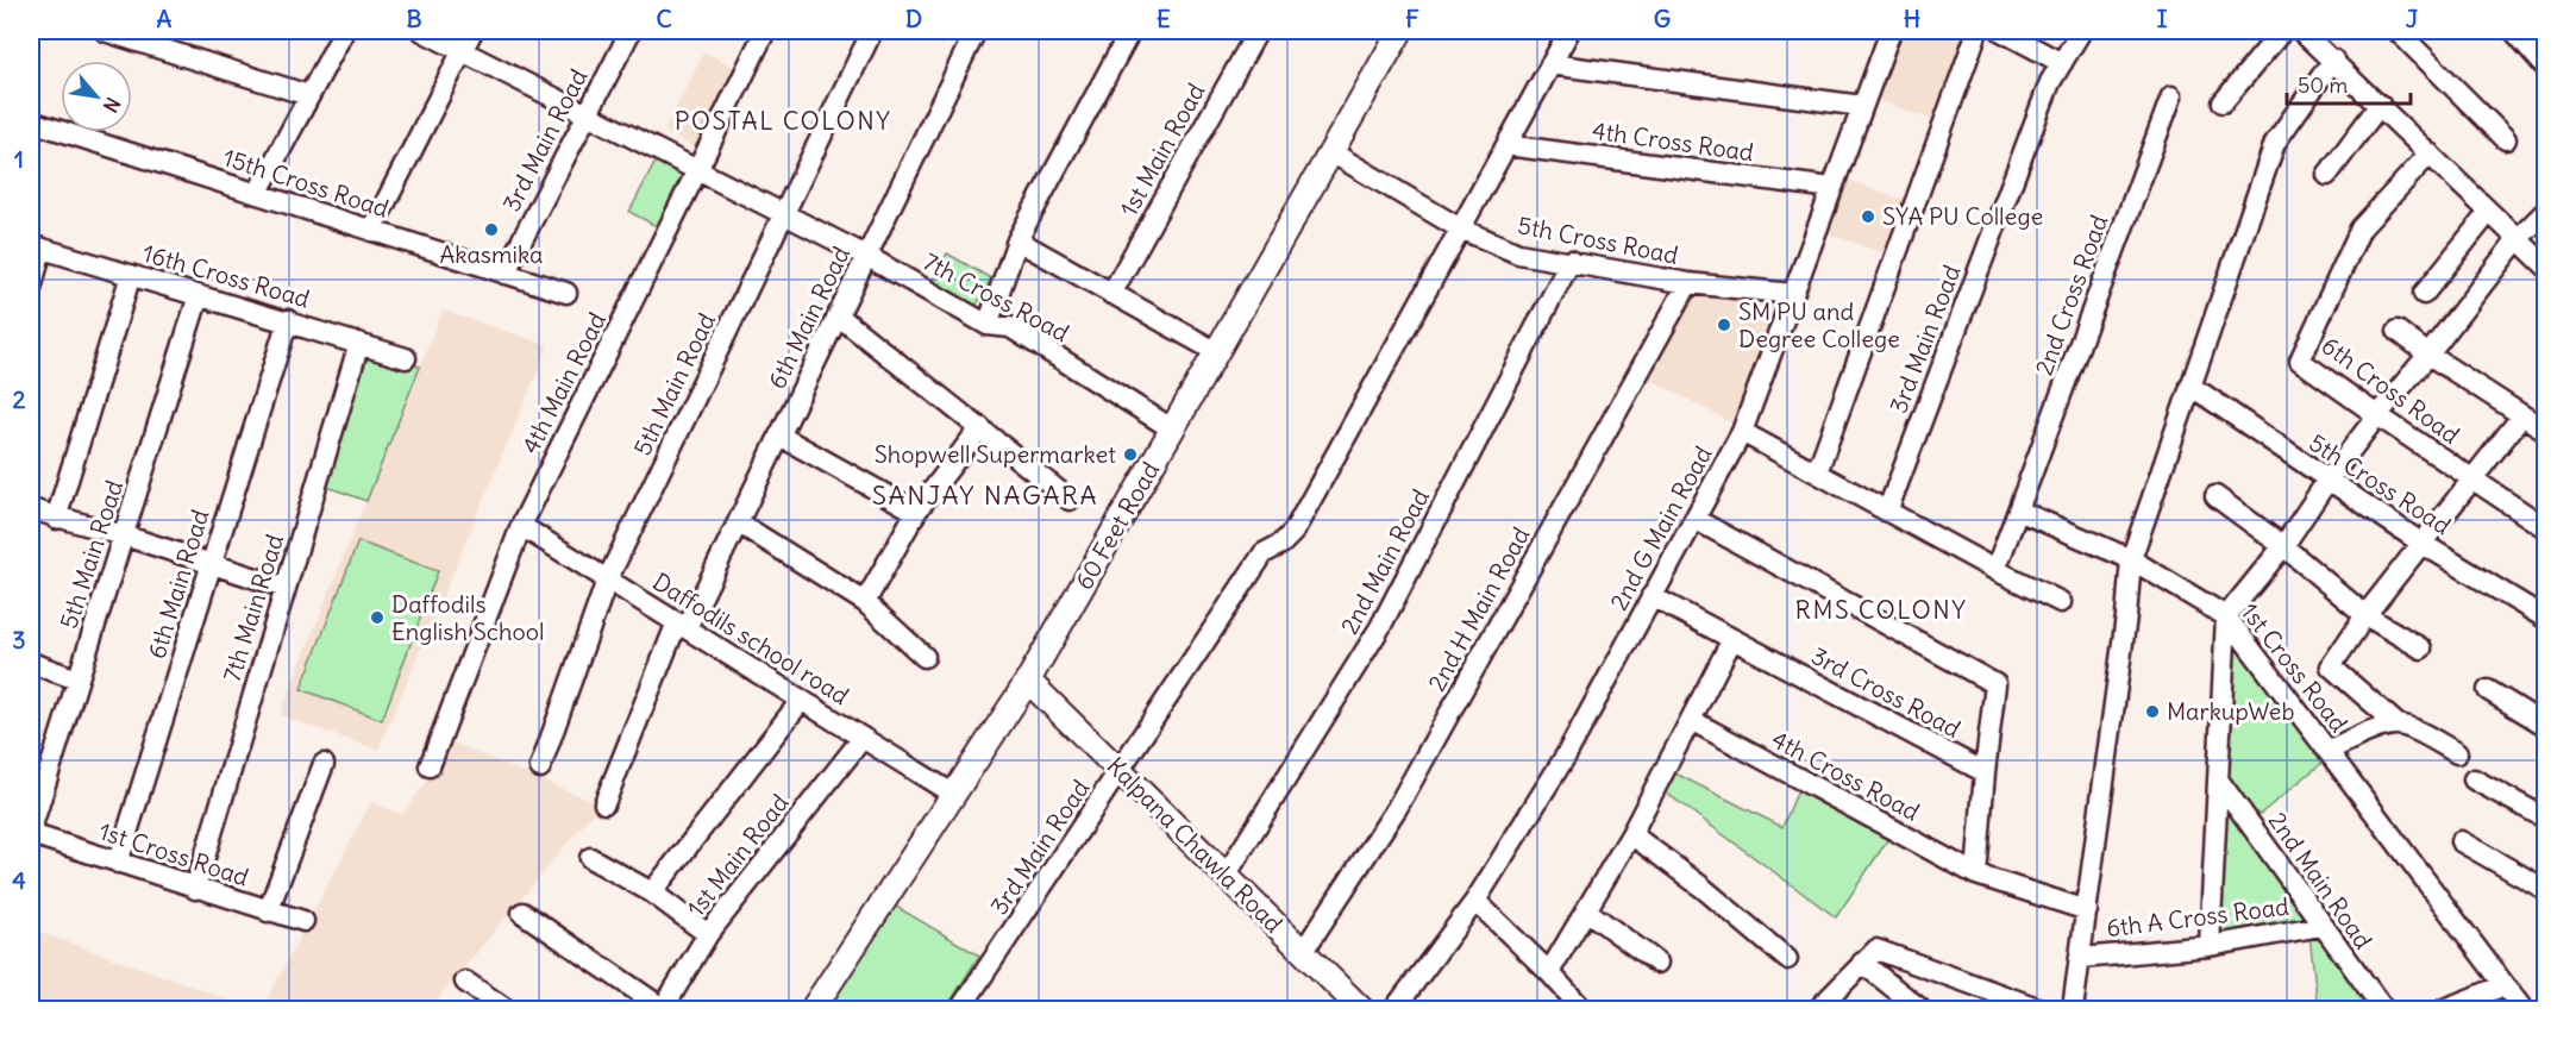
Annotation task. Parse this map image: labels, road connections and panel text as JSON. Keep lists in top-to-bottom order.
{
  "streets": {
    "street": [
      "3rd Main Road",
      "4th Cross Road",
      "1st Main Road",
      "15th Cross Road",
      "5th Cross Road",
      "16th Cross Road",
      "2nd Cross Road",
      "7th Cross Road",
      "6th Main Road",
      "4th Main Road",
      "5th Main Road",
      "6th Cross Road",
      "60 Feet Road",
      "2nd G Main Road",
      "2nd Main Road",
      "7th Main Road",
      "2nd H Main Road",
      "Daffodils school road",
      "1st Cross Road",
      "3rd Cross Road",
      "Kalpana Chawla Road",
      "6th A Cross Road"
    ]
  },
  "crossings": [
    ["3rd Main Road", "4th Cross Road"],
    ["3rd Main Road", "15th Cross Road"],
    ["3rd Main Road", "5th Cross Road"],
    ["3rd Main Road", "7th Cross Road"],
    ["3rd Main Road", "Kalpana Chawla Road"],
    ["4th Cross Road", "2nd G Main Road"],
    ["1st Main Road", "Daffodils school road"],
    ["5th Cross Road", "60 Feet Road"],
    ["5th Cross Road", "2nd G Main Road"],
    ["5th Cross Road", "2nd Main Road"],
    ["5th Cross Road", "2nd H Main Road"],
    ["16th Cross Road", "6th Main Road"],
    ["16th Cross Road", "5th Main Road"],
    ["16th Cross Road", "7th Main Road"],
    ["2nd Cross Road", "1st Cross Road"],
    ["7th Cross Road", "6th Main Road"],
    ["7th Cross Road", "4th Main Road"],
    ["7th Cross Road", "5th Main Road"],
    ["7th Cross Road", "60 Feet Road"],
    ["6th Main Road", "Daffodils school road"],
    ["6th Main Road", "1st Cross Road"],
    ["4th Main Road", "Daffodils school road"],
    ["5th Main Road", "Daffodils school road"],
    ["5th Main Road", "1st Cross Road"],
    ["60 Feet Road", "Daffodils school road"],
    ["60 Feet Road", "Kalpana Chawla Road"],
    ["2nd G Main Road", "3rd Cross Road"],
    ["2nd Main Road", "Kalpana Chawla Road"],
    ["2nd Main Road", "6th A Cross Road"],
    ["7th Main Road", "1st Cross Road"],
    ["2nd H Main Road", "Kalpana Chawla Road"]
  ],
  "districts": ["POSTAL COLONY", "SANJAY NAGARA", "RMS COLONY"],
  "places": [
    "SYA PU College",
    "Akasmika",
    "SM PU and Degree College",
    "Shopwell Supermarket",
    "Daffodils English School",
    "MarkupWeb"
  ],
  "scale_bar": "50 m",
  "north": "bottom right",
  "grid": {
    "columns": [
      "A",
      "B",
      "C",
      "D",
      "E",
      "F",
      "G",
      "H",
      "I",
      "J"
    ],
    "rows": [
      "1",
      "2",
      "3",
      "4"
    ]
  }
}
